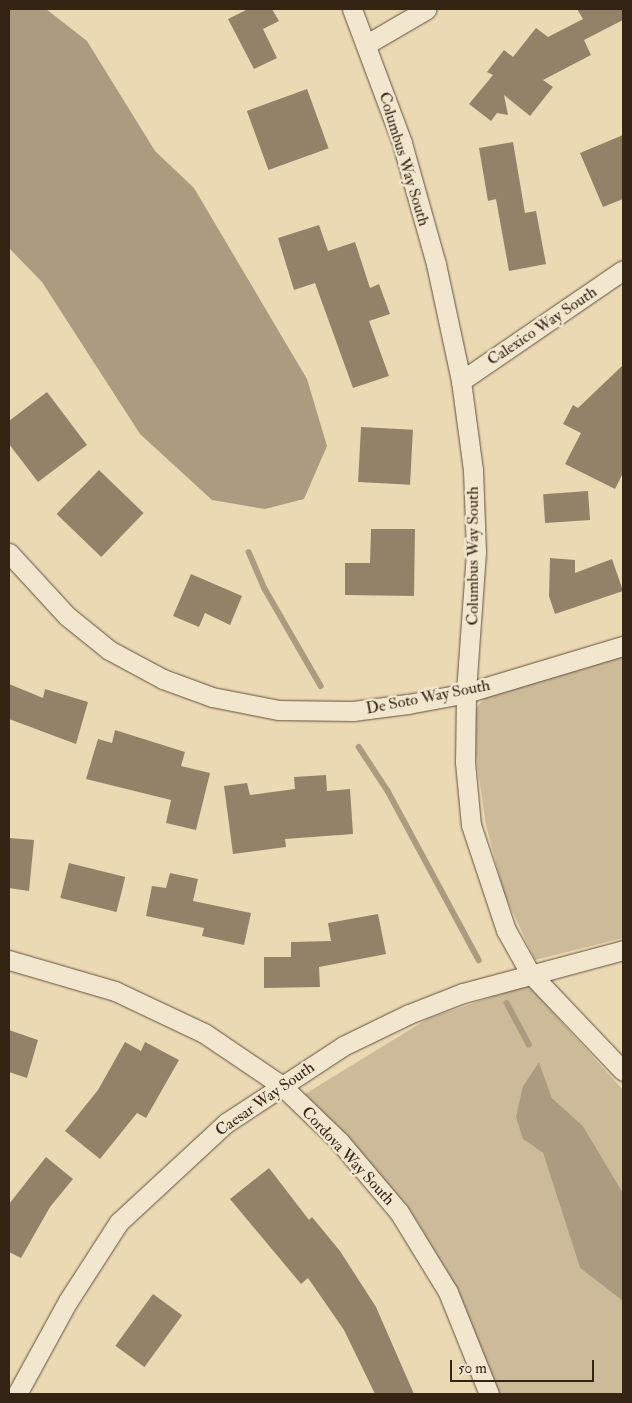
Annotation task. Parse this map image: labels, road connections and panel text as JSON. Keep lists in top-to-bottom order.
{
  "streets": {
    "street": [
      "Columbus Way South",
      "Calexico Way South",
      "De Soto Way South",
      "Caesar Way South",
      "Cordova Way South"
    ]
  },
  "crossings": [
    ["Columbus Way South", "Calexico Way South"],
    ["Columbus Way South", "De Soto Way South"],
    ["Columbus Way South", "Caesar Way South"],
    ["Caesar Way South", "Cordova Way South"]
  ],
  "scale_bar": "50 m"
}
